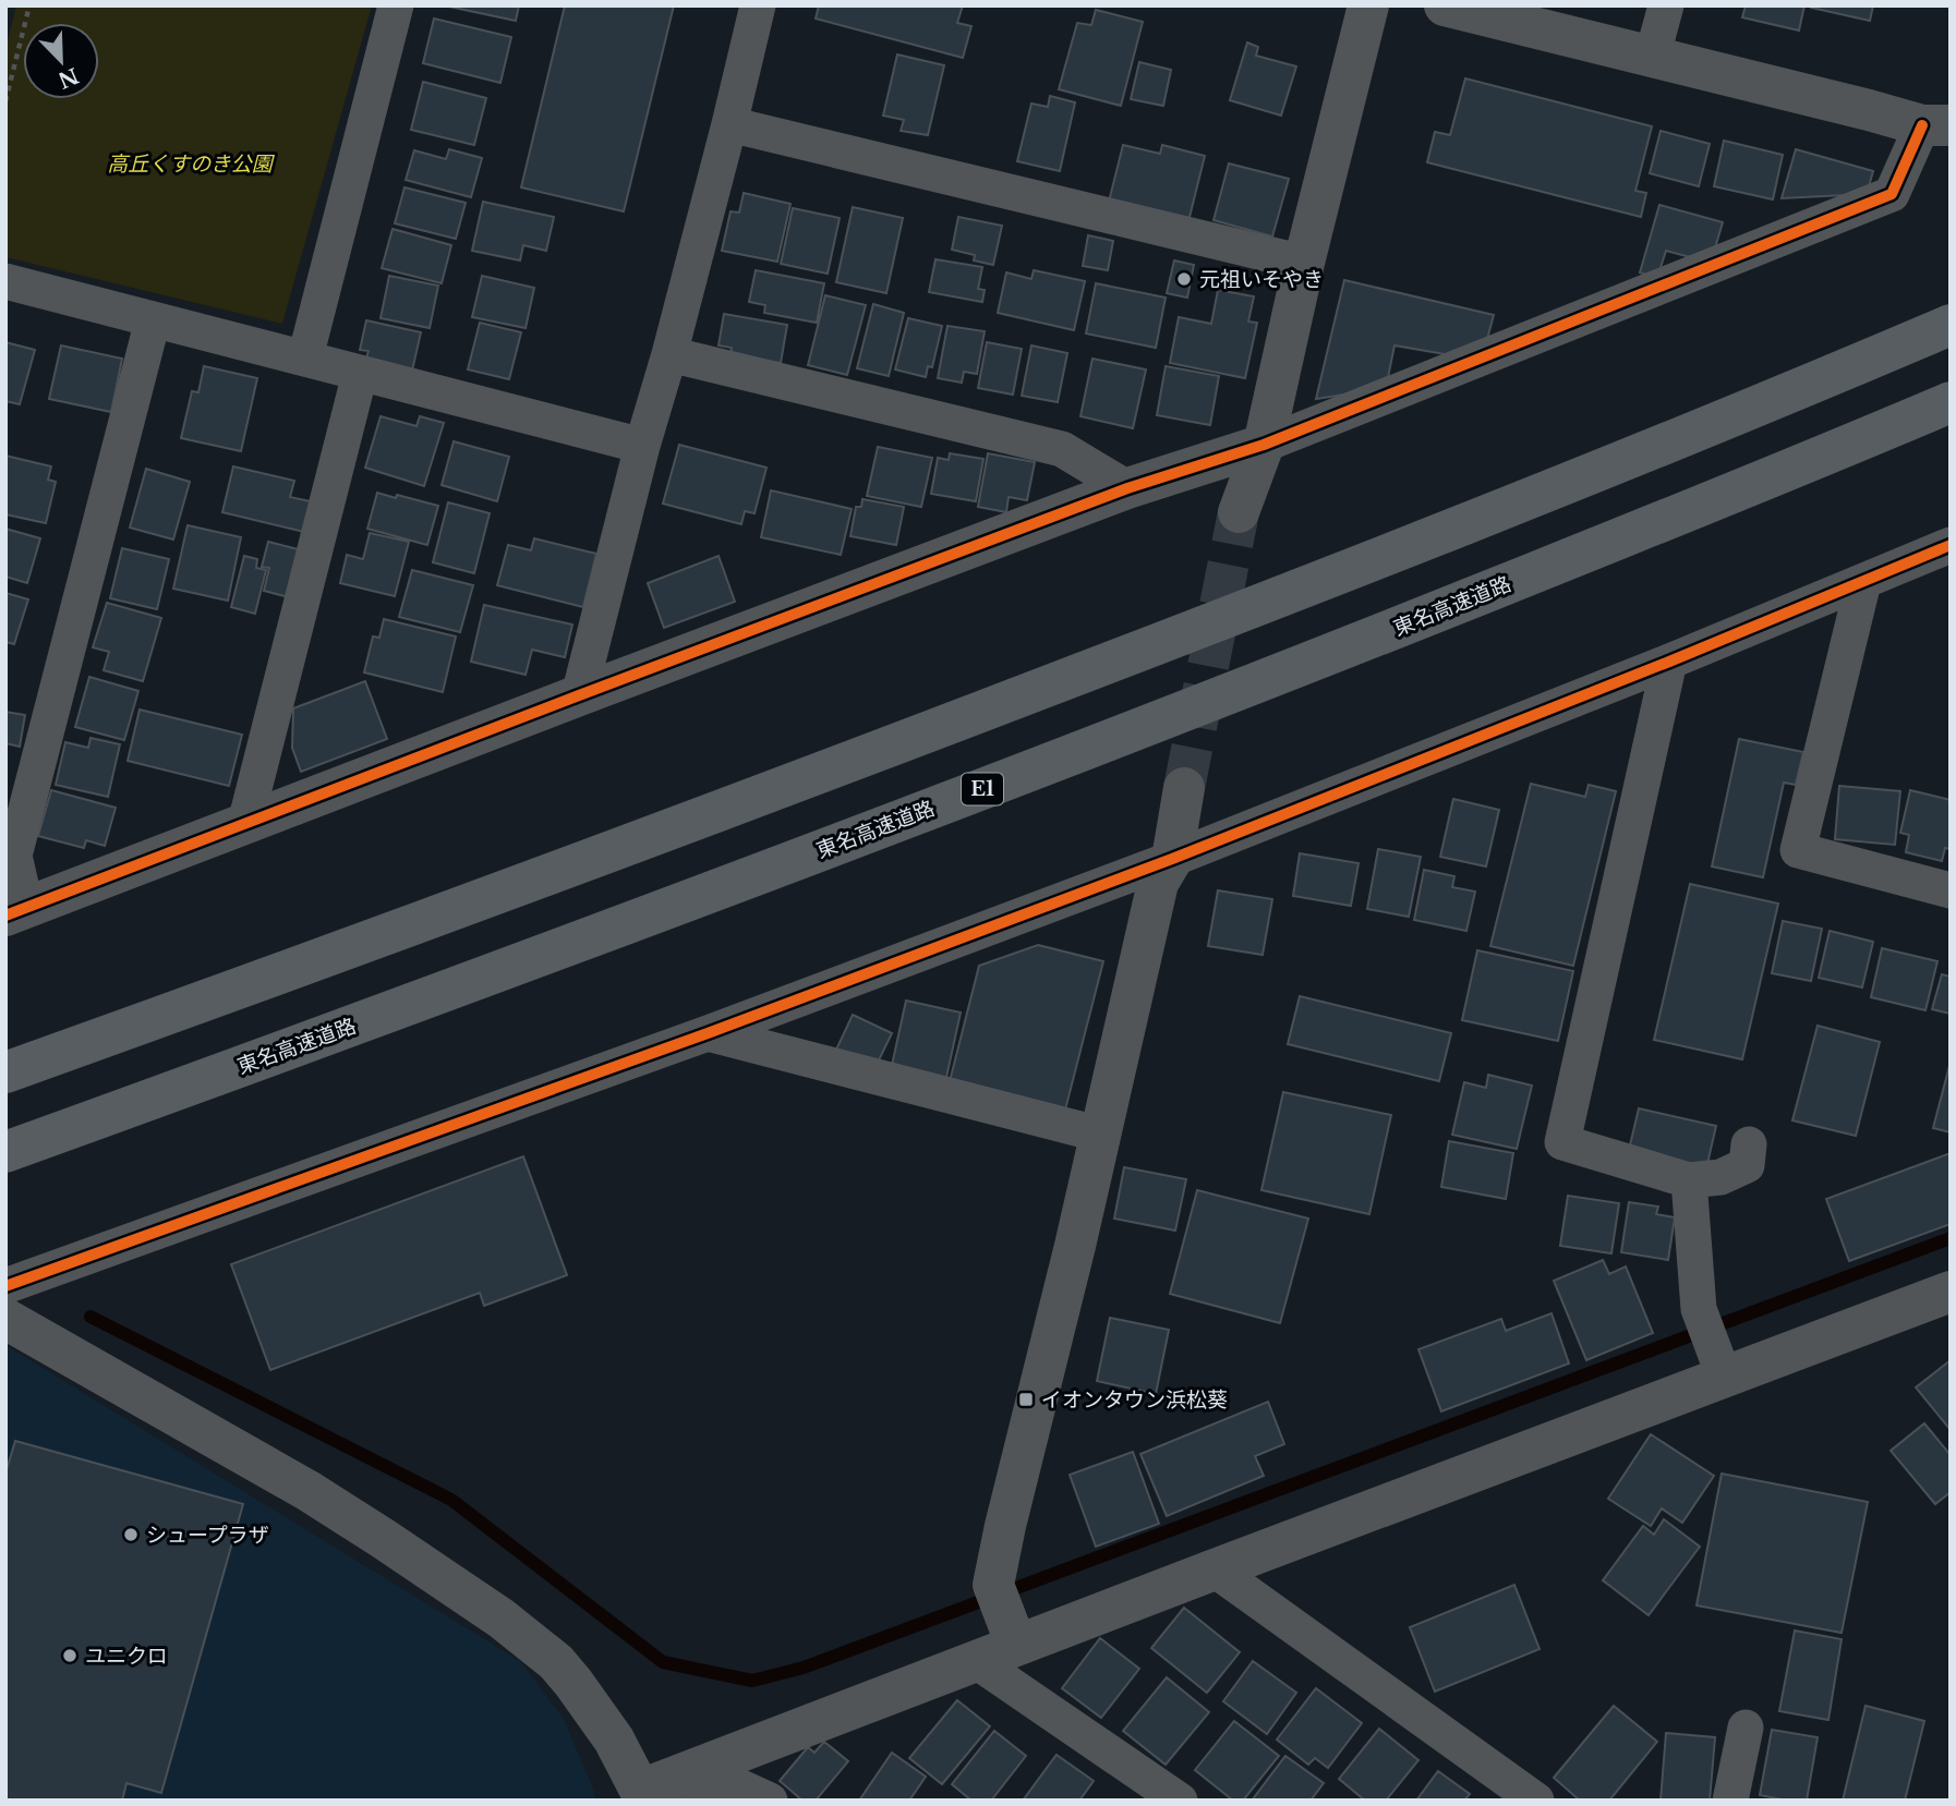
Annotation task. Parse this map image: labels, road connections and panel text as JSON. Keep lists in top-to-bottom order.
{
  "streets": {
    "highway": ["東名高速道路", "E1"]
  },
  "parks": ["高丘くすのき公園"],
  "places": {
    "other": ["元祖いそやき", "シュープラザ", "ユニクロ"],
    "transit": ["イオンタウン浜松葵"]
  },
  "north": "bottom right"
}
